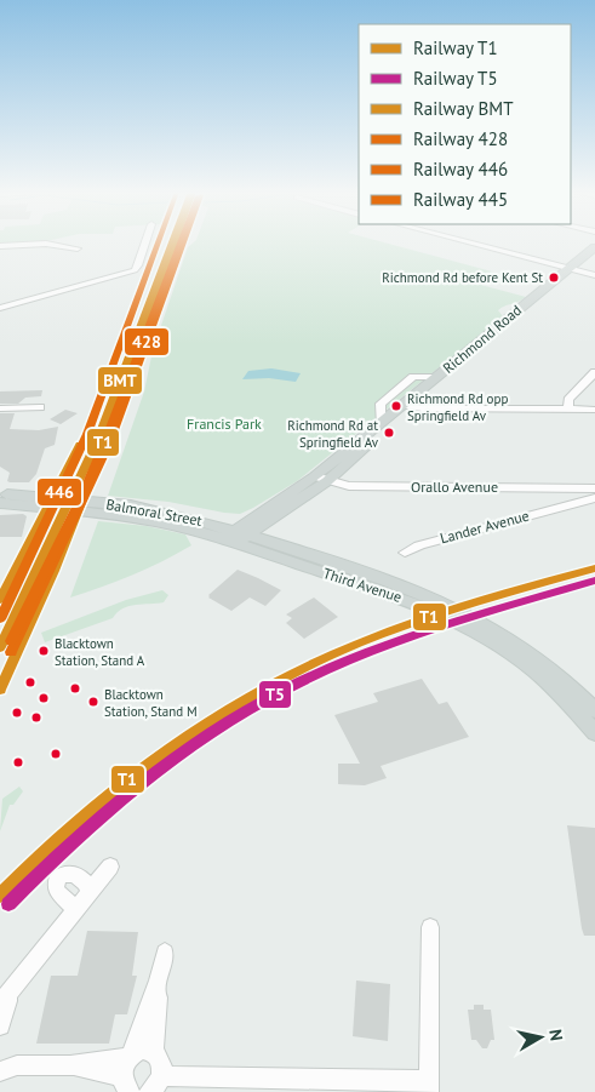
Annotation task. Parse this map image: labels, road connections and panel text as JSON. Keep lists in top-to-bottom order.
{
  "streets": {
    "main road": ["Richmond Road", "Balmoral Street", "Third Avenue"],
    "street": ["Orallo Avenue", "Lander Avenue"]
  },
  "crossings": [
    ["Richmond Road", "Orallo Avenue"],
    ["Richmond Road", "Balmoral Street"],
    ["Richmond Road", "Third Avenue"],
    ["Balmoral Street", "Third Avenue"]
  ],
  "parks": ["Francis Park"],
  "places": [
    "Richmond Rd before Kent St",
    "Richmond Rd opp Springfield Av",
    "Richmond Rd at Springfield Av",
    "Blacktown Station, Stand A",
    "Blacktown Station, Stand M"
  ],
  "lines": [
    "rail line T1",
    "rail line BMT",
    "rail line 428",
    "rail line 446",
    "rail line 445",
    "rail line T5"
  ],
  "legend": [
    "Railway T1",
    "Railway T5",
    "Railway BMT",
    "Railway 428",
    "Railway 446",
    "Railway 445"
  ],
  "north": "right"
}
